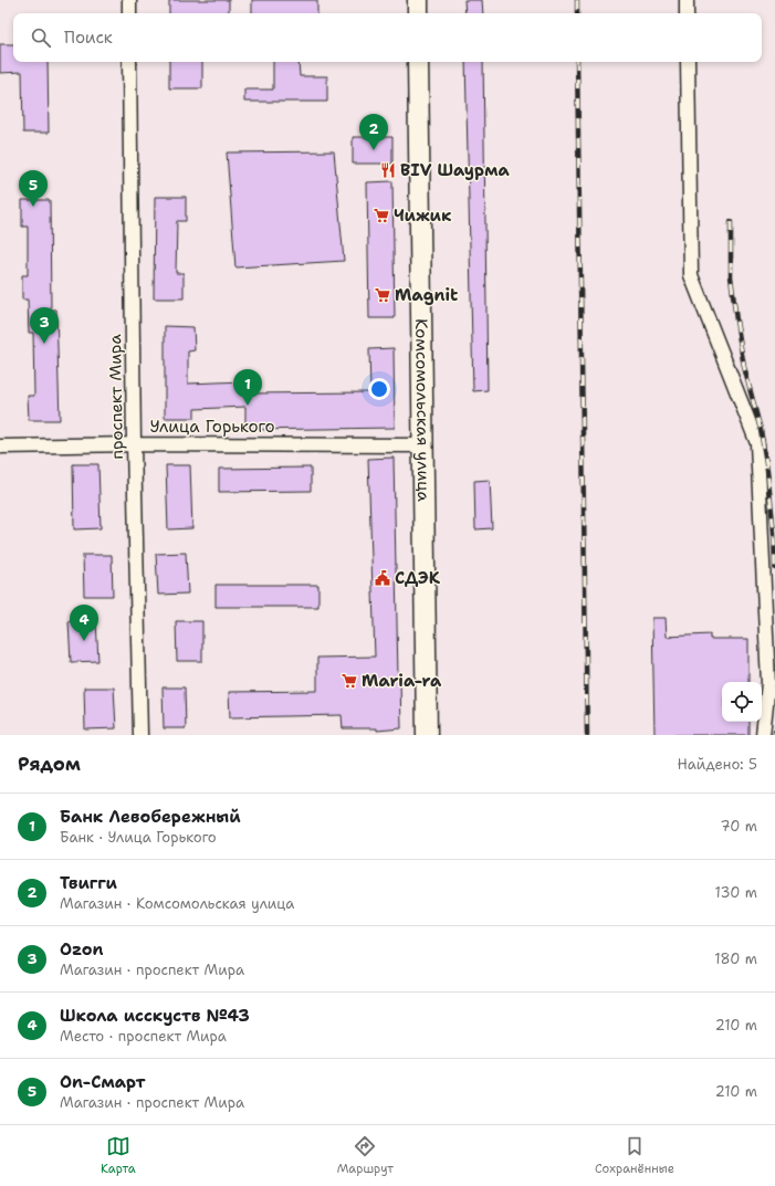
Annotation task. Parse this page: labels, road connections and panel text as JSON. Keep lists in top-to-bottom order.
{
  "streets": {
    "street": ["проспект Мира", "Комсомольская улица", "Улица Горького"]
  },
  "crossings": [
    ["проспект Мира", "Улица Горького"],
    ["Комсомольская улица", "Улица Горького"]
  ],
  "places": {
    "restaurant": ["BIV Шаурма"],
    "supermarket": ["Чижик", "Magnit", "Maria-ra"],
    "public building": ["СДЭК"]
  },
  "page": {
    "search": "Поиск",
    "pins": [
      "2",
      "5",
      "3",
      "1",
      "4"
    ],
    "heading": ["Рядом", "Найдено: 5"],
    "list": [
      {
        "mark": "1",
        "name": "Банк Левобережный",
        "note": "Банк · Улица Горького",
        "value": "70 m"
      },
      {
        "mark": "2",
        "name": "Твигги",
        "note": "Магазин · Комсомольская улица",
        "value": "130 m"
      },
      {
        "mark": "3",
        "name": "Ozon",
        "note": "Магазин · проспект Мира",
        "value": "180 m"
      },
      {
        "mark": "4",
        "name": "Школа исскуств №43",
        "note": "Место · проспект Мира",
        "value": "210 m"
      },
      {
        "mark": "5",
        "name": "On-Смарт",
        "note": "Магазин · проспект Мира",
        "value": "210 m"
      }
    ],
    "nav": ["Карта", "Маршрут", "Сохранённые"]
  }
}
